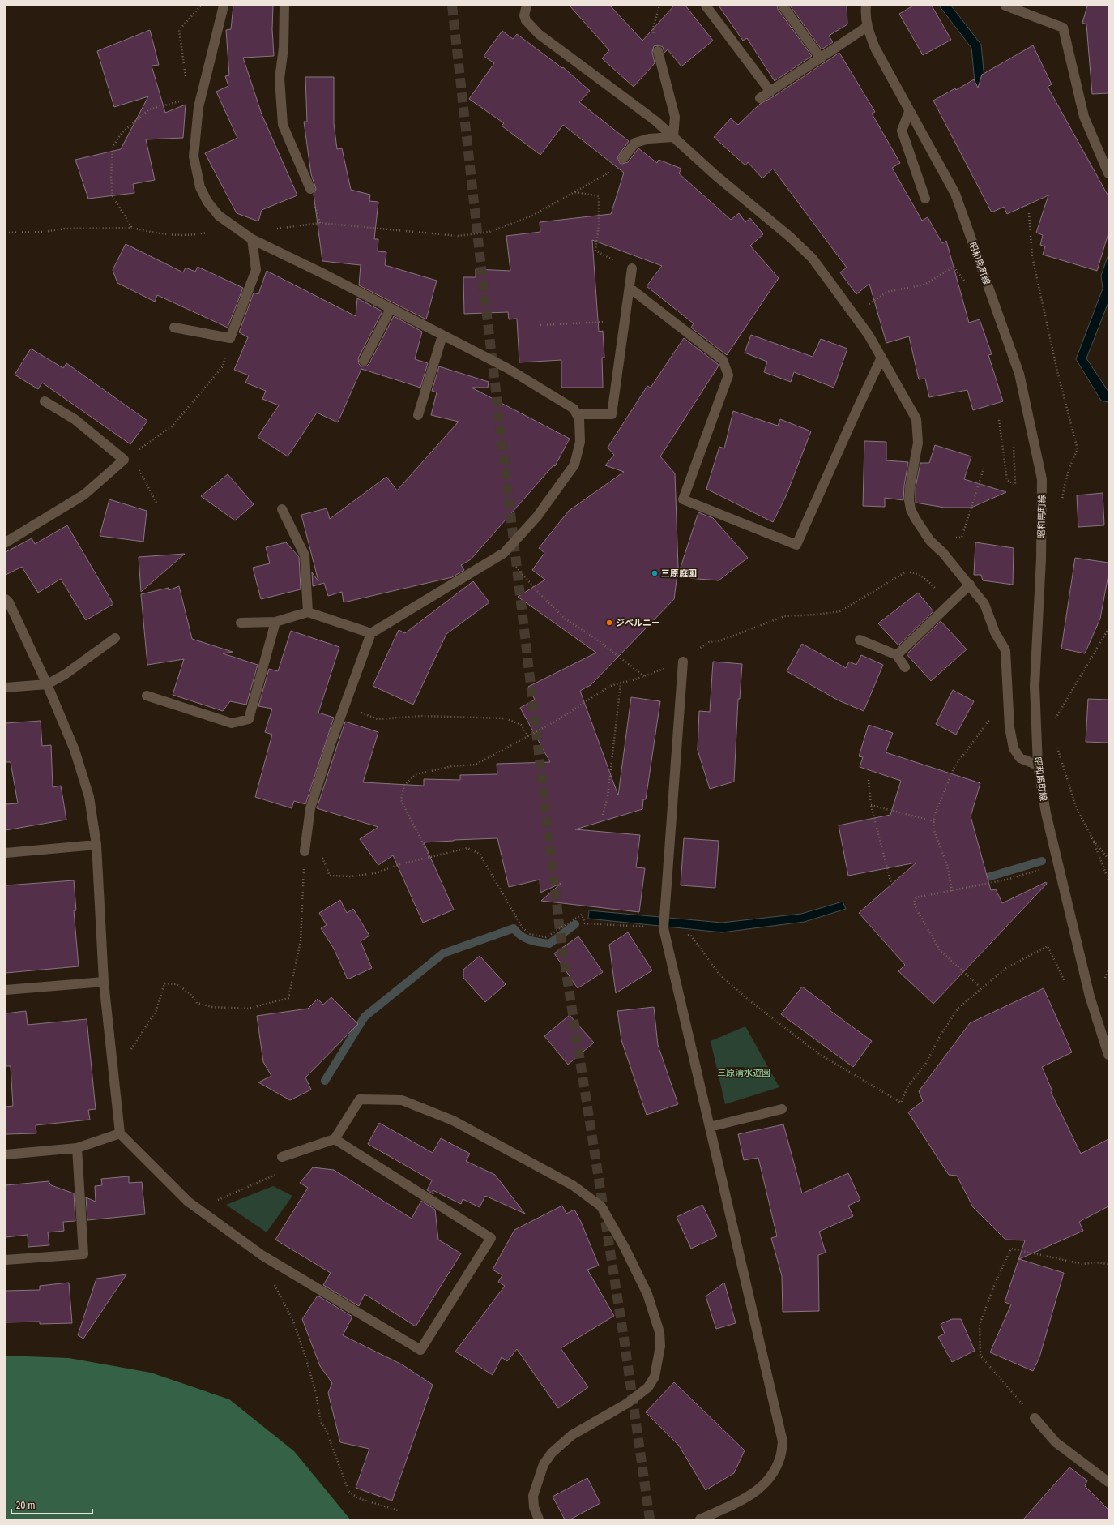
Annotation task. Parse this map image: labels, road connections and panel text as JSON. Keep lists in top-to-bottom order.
{
  "streets": {
    "street": ["昭和馬町線"]
  },
  "parks": ["三原清水遊園"],
  "places": ["三原庭園", "ジベルニー"],
  "scale_bar": "20 m"
}
